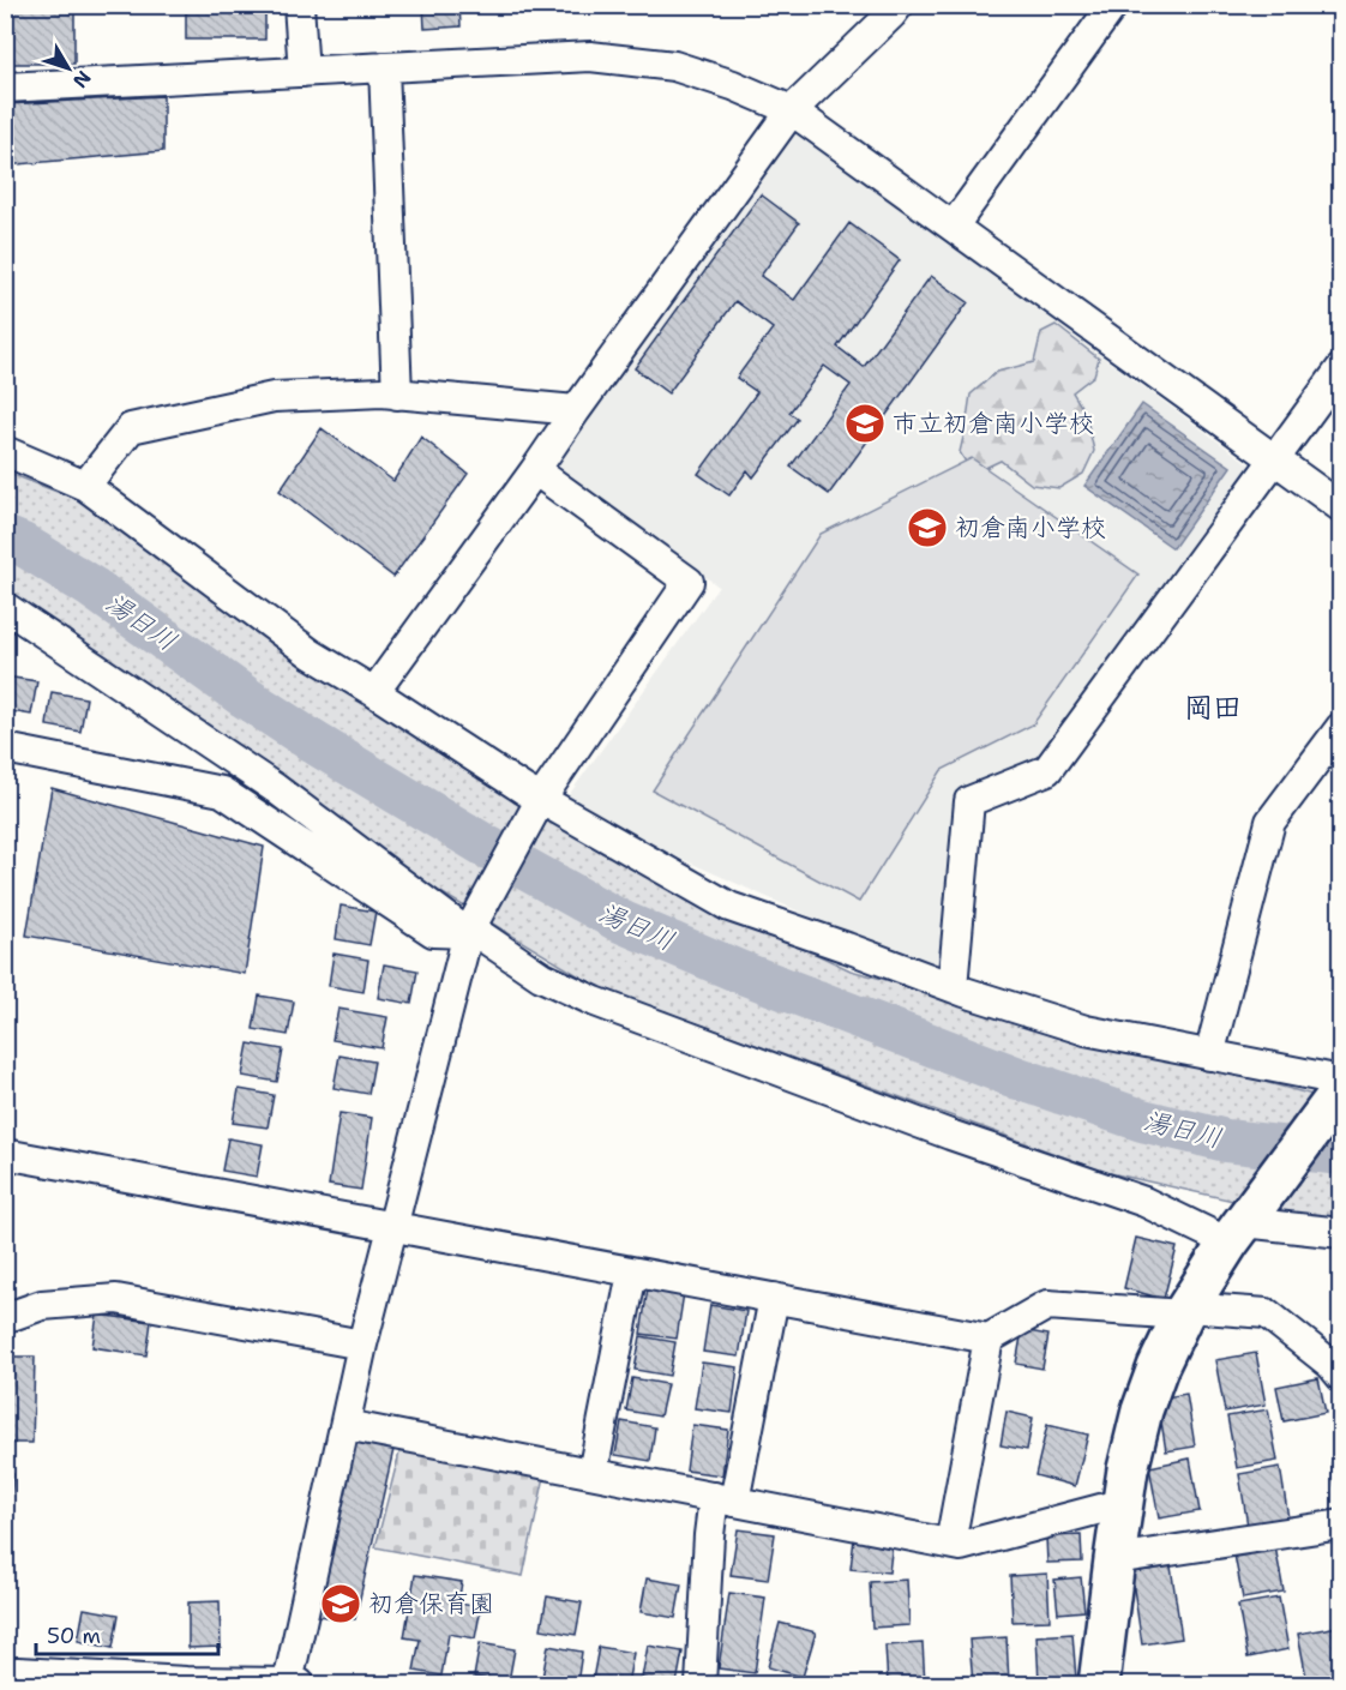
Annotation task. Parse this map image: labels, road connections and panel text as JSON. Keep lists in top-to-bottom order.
{
  "districts": ["岡田"],
  "water": ["湯日川"],
  "places": {
    "school or university": ["市立初倉南小学校", "初倉南小学校", "初倉保育園"]
  },
  "scale_bar": "50 m",
  "north": "bottom right"
}
